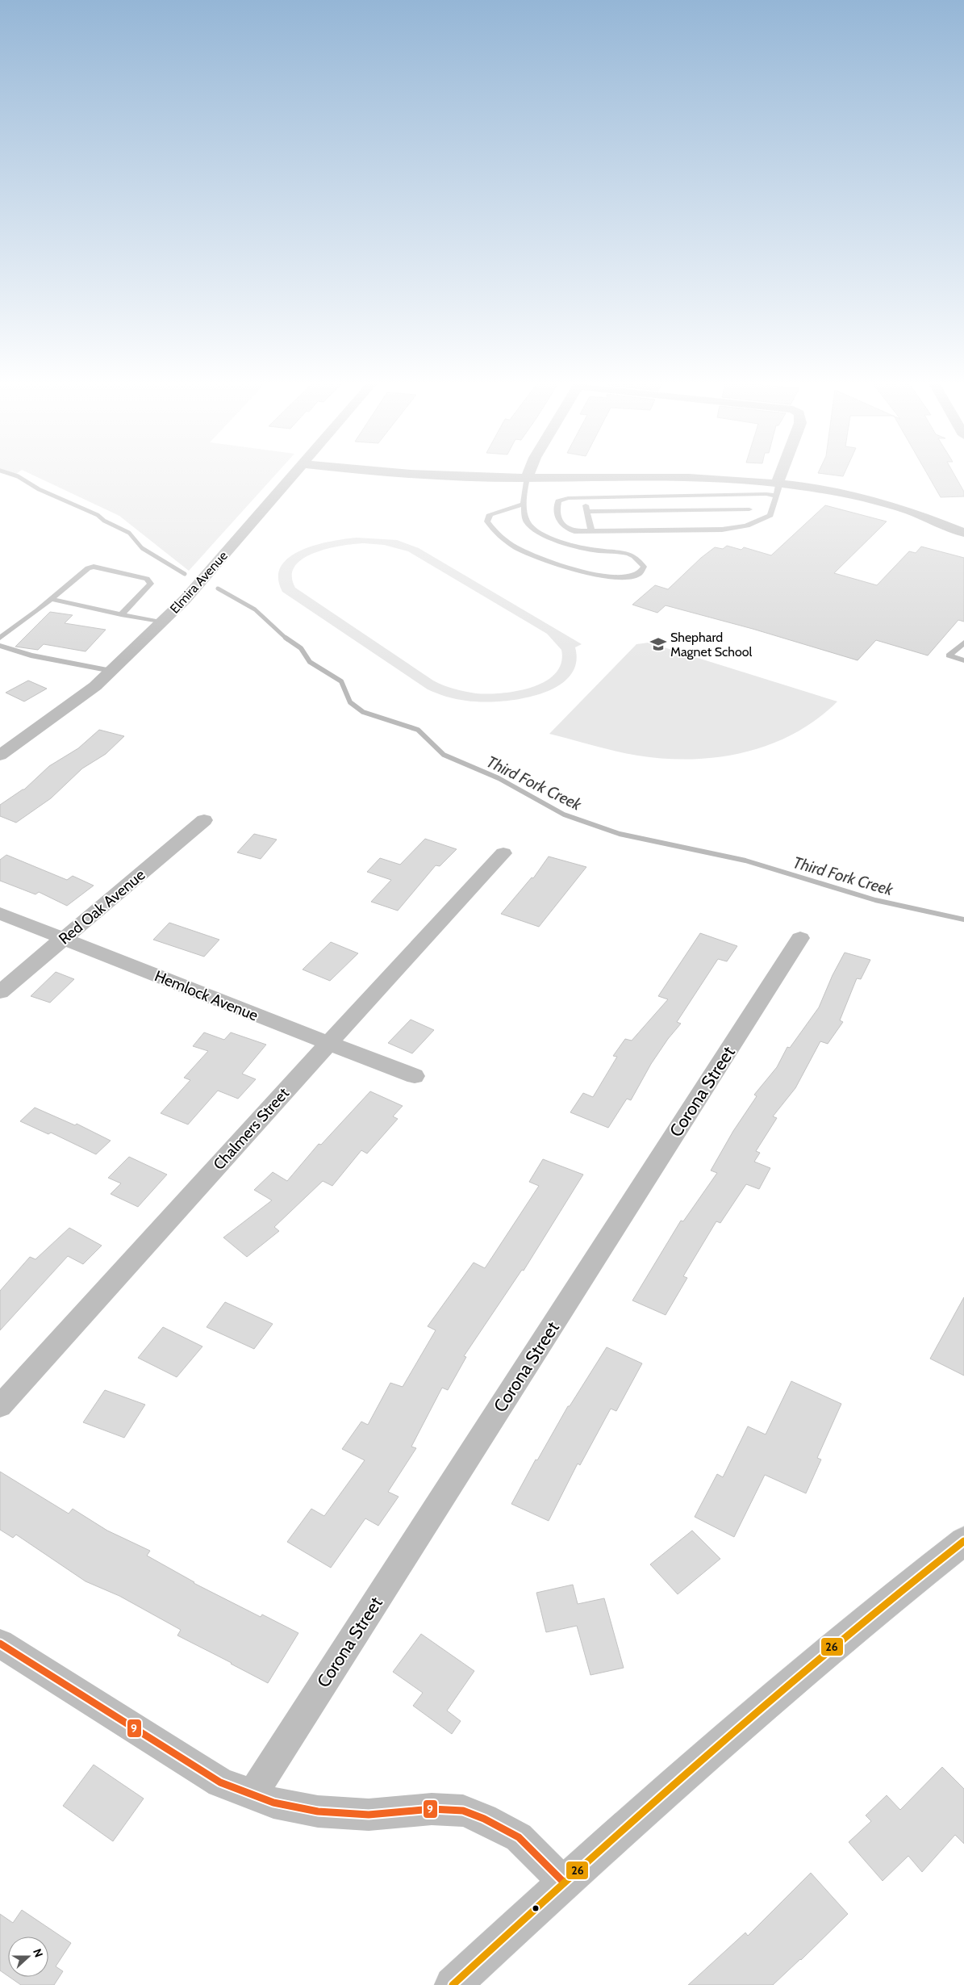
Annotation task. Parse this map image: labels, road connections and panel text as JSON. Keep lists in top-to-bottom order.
{
  "streets": {
    "street": [
      "Elmira Avenue",
      "Red Oak Avenue",
      "Hemlock Avenue",
      "Corona Street",
      "Chalmers Street"
    ]
  },
  "crossings": [
    ["Red Oak Avenue", "Hemlock Avenue"],
    ["Hemlock Avenue", "Chalmers Street"]
  ],
  "water": ["Third Fork Creek"],
  "places": {
    "school or university": ["Shephard Magnet School"]
  },
  "lines": ["transit line 26", "transit line 9"],
  "north": "right"
}
